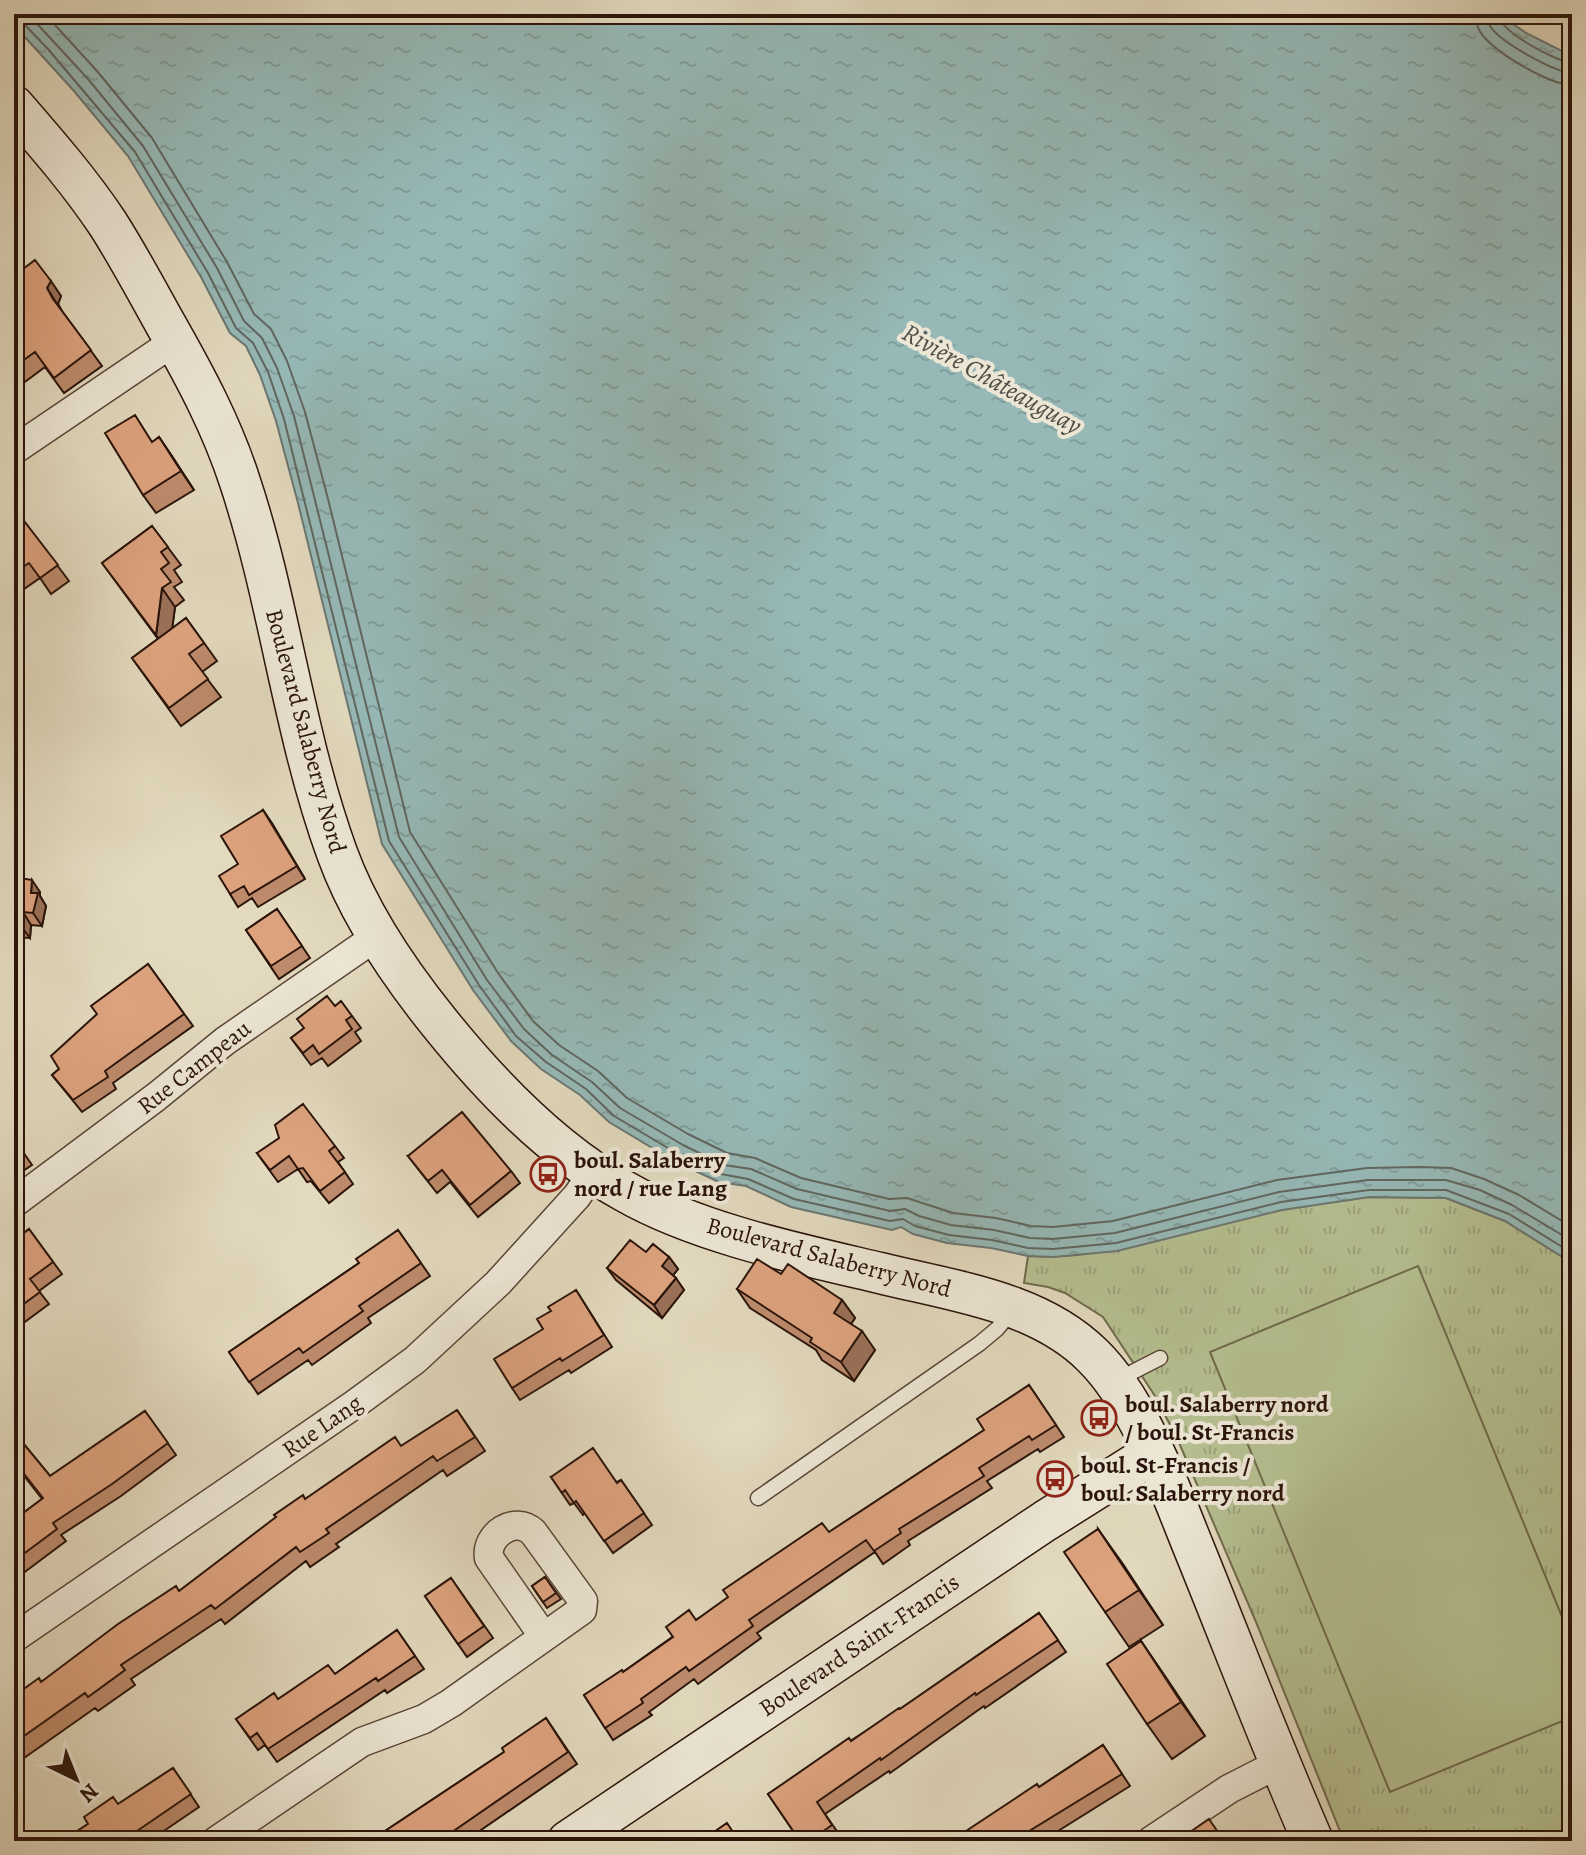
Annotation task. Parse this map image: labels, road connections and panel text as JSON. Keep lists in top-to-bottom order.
{
  "streets": {
    "street": [
      "Boulevard Salaberry Nord",
      "Rue Campeau",
      "Rue Lang",
      "Boulevard Saint-Francis"
    ]
  },
  "crossings": [
    ["Boulevard Salaberry Nord", "Rue Campeau"],
    ["Boulevard Salaberry Nord", "Rue Lang"],
    ["Boulevard Salaberry Nord", "Boulevard Saint-Francis"]
  ],
  "water": ["Rivière Châteauguay"],
  "places": {
    "bus stop": ["boul. Salaberry nord / rue Lang", "boul. Salaberry nord / boul. St-Francis", "boul. St-Francis / boul. Salaberry nord"]
  },
  "north": "bottom right"
}
